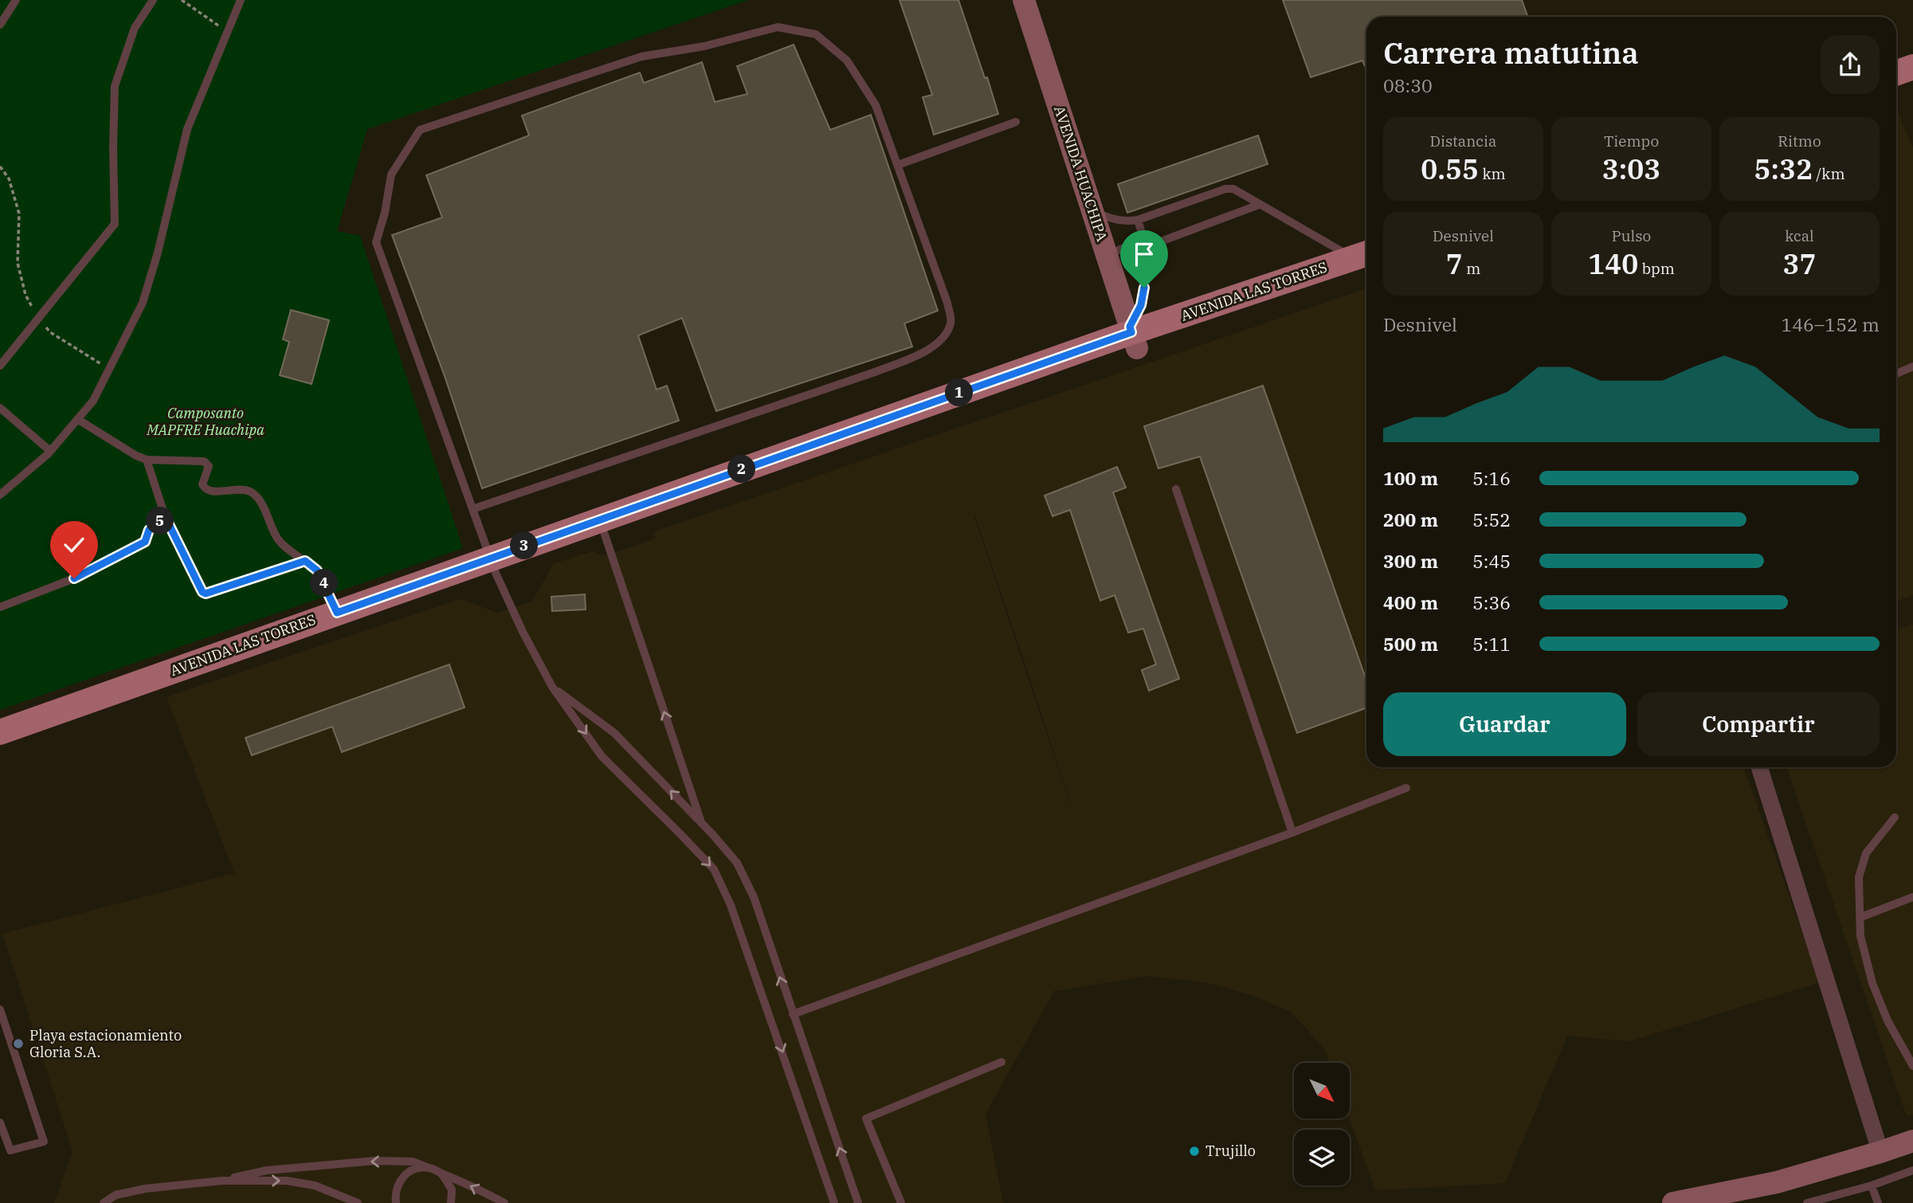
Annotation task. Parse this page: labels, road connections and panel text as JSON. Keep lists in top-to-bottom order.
{
  "streets": {
    "main road": ["AVENIDA LAS TORRES"],
    "street": ["AVENIDA HUACHIPA"]
  },
  "crossings": [
    ["AVENIDA HUACHIPA", "AVENIDA LAS TORRES"]
  ],
  "parks": ["Camposanto MAPFRE Huachipa"],
  "places": ["Playa estacionamiento Gloria S.A.", "Trujillo"],
  "north": "bottom right",
  "page": {
    "heading": ["Carrera matutina", "08:30"],
    "stats": [
      ["Distancia", "0.55 km"],
      ["Tiempo", "3:03"],
      ["Ritmo", "5:32 /km"],
      ["Desnivel", "7 m"],
      ["Pulso", "140 bpm"],
      ["kcal", "37"]
    ],
    "chart": ["Desnivel", "146–152 m"],
    "pins": [
      "1",
      "2",
      "5",
      "3",
      "4"
    ],
    "list": [
      {
        "name": "100 m",
        "note": "5:16"
      },
      {
        "name": "200 m",
        "note": "5:52"
      },
      {
        "name": "300 m",
        "note": "5:45"
      },
      {
        "name": "400 m",
        "note": "5:36"
      },
      {
        "name": "500 m",
        "note": "5:11"
      }
    ],
    "buttons": ["Guardar", "Compartir"]
  }
}
